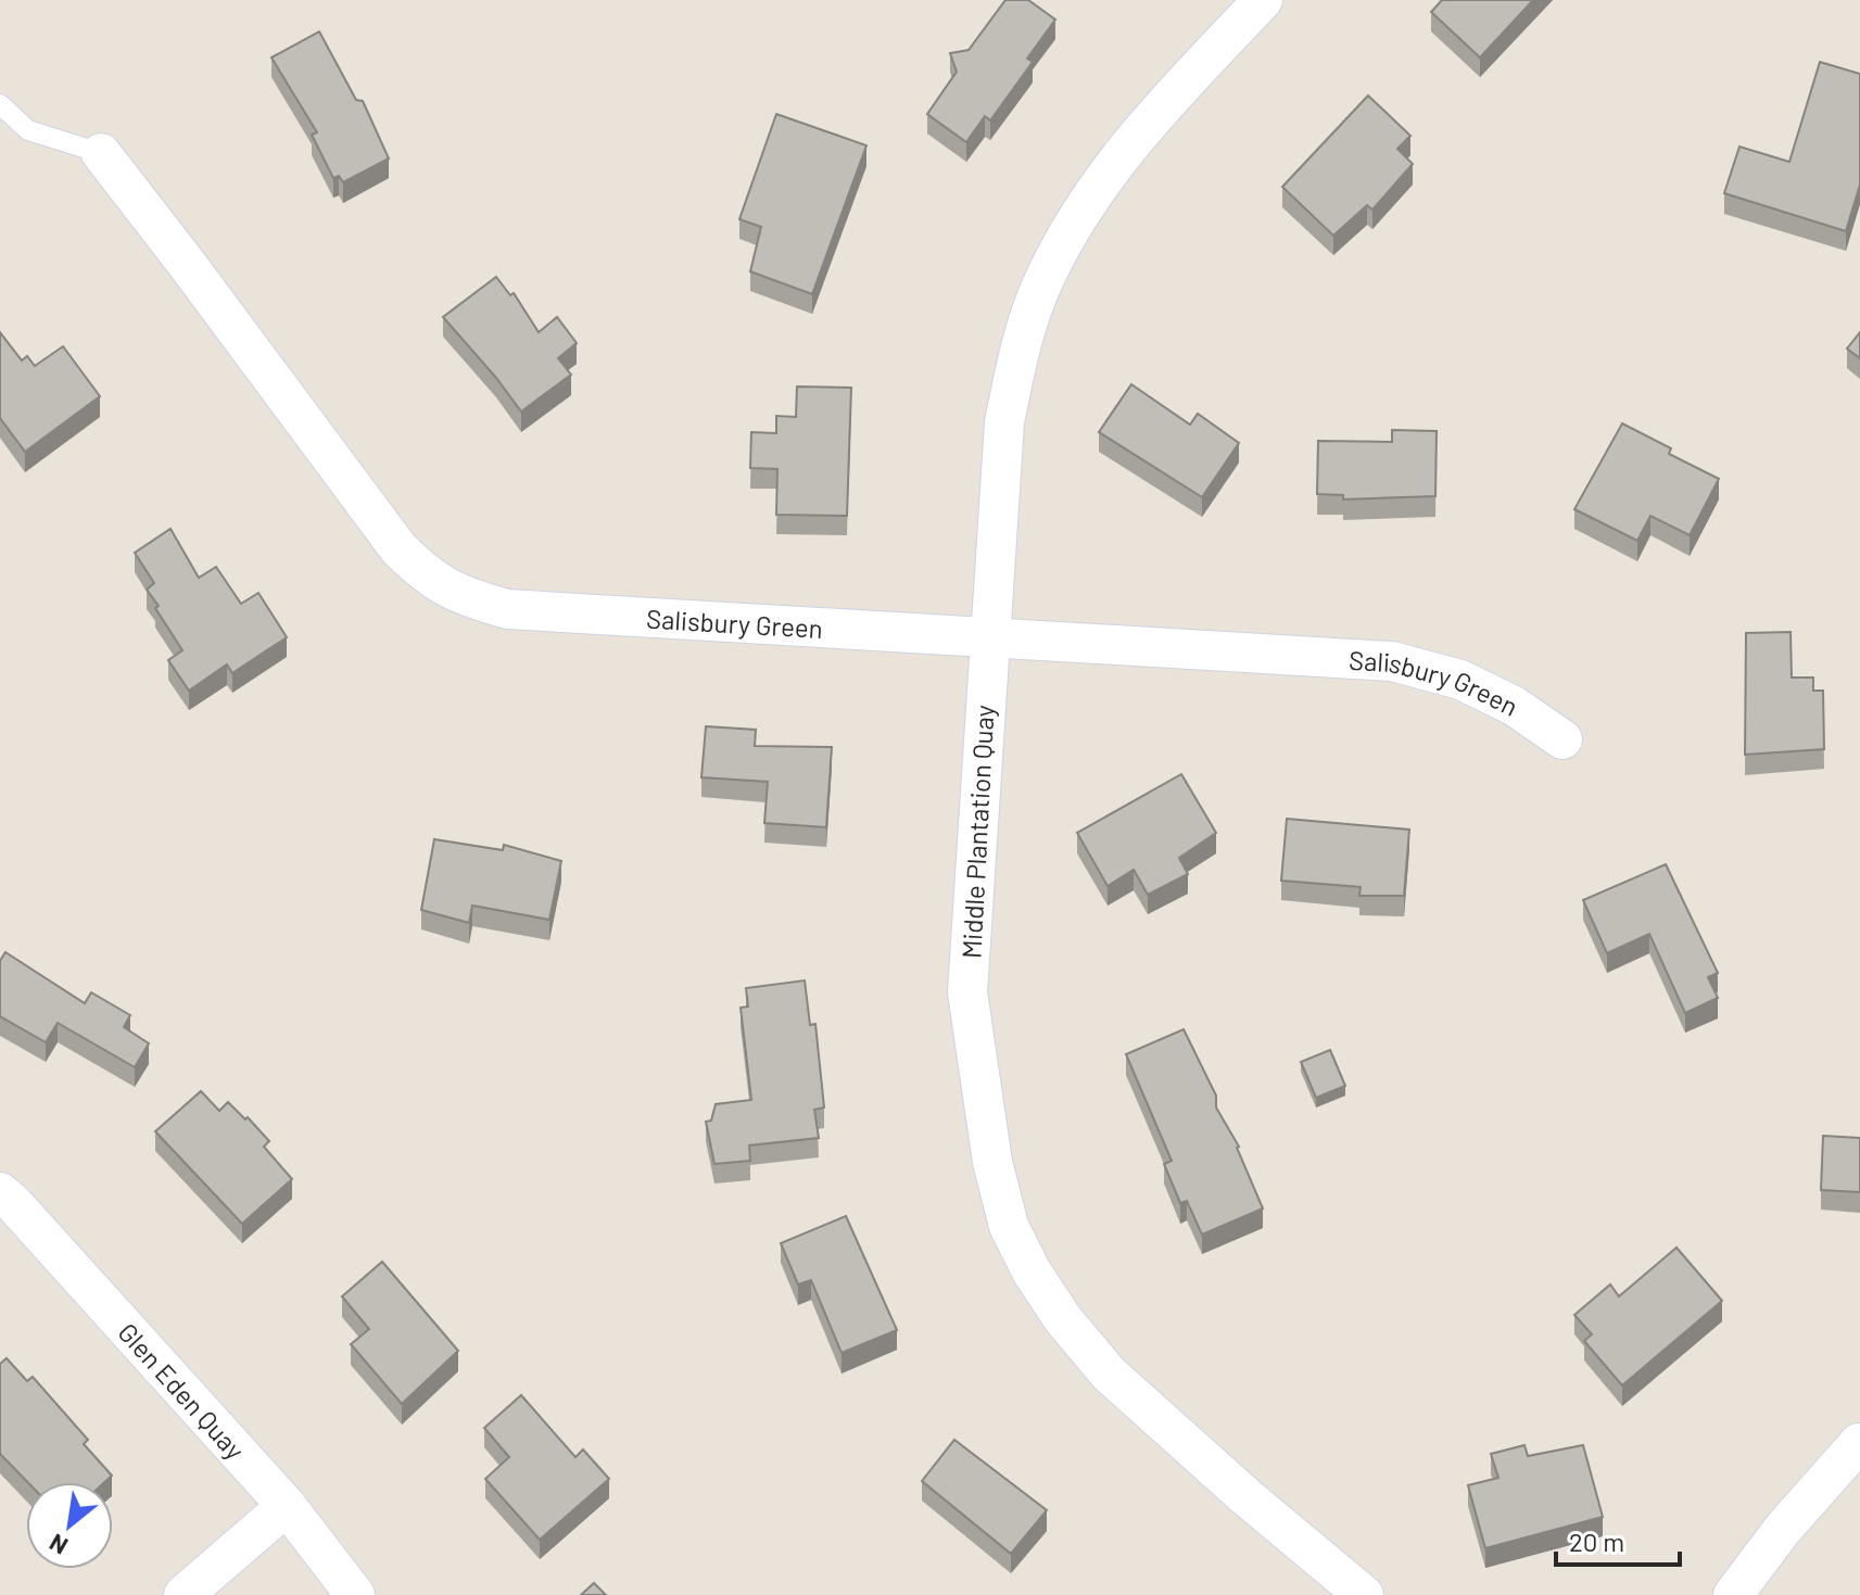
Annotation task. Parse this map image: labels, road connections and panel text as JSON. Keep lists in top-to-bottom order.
{
  "streets": {
    "street": ["Salisbury Green", "Middle Plantation Quay", "Glen Eden Quay"]
  },
  "crossings": [
    ["Salisbury Green", "Middle Plantation Quay"]
  ],
  "scale_bar": "20 m",
  "north": "bottom left"
}
